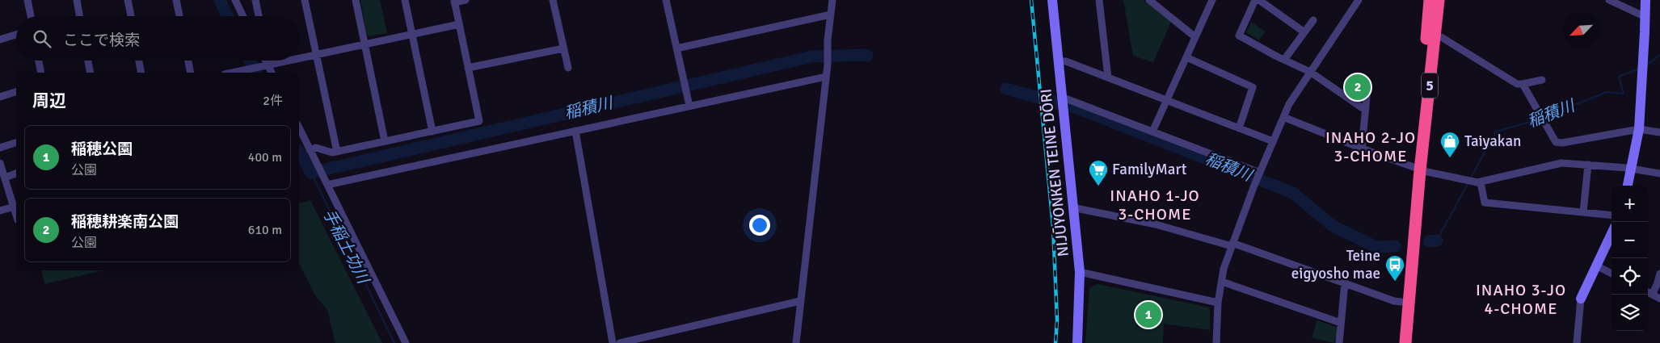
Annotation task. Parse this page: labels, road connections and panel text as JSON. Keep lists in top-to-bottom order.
{
  "streets": {
    "highway": ["5"],
    "street": ["NIJŪYONKEN TEINE DŌRI"]
  },
  "districts": ["INAHO 2-JO 3-CHOME", "INAHO 1-JO 3-CHOME", "INAHO 3-JO 4-CHOME"],
  "water": ["稲積川", "手稲土功川"],
  "places": {
    "shop": ["Taiyakan"],
    "supermarket": ["FamilyMart"],
    "bus stop": ["Teine eigyosho mae"]
  },
  "north": "bottom left",
  "page": {
    "search": "ここで検索",
    "pins": ["2", "1"],
    "heading": ["周辺", "2件"],
    "list": [
      {
        "mark": "1",
        "name": "稲穂公園",
        "note": "公園",
        "value": "400 m"
      },
      {
        "mark": "2",
        "name": "稲穂耕楽南公園",
        "note": "公園",
        "value": "610 m"
      }
    ],
    "map_buttons": ["+", "−"]
  }
}
